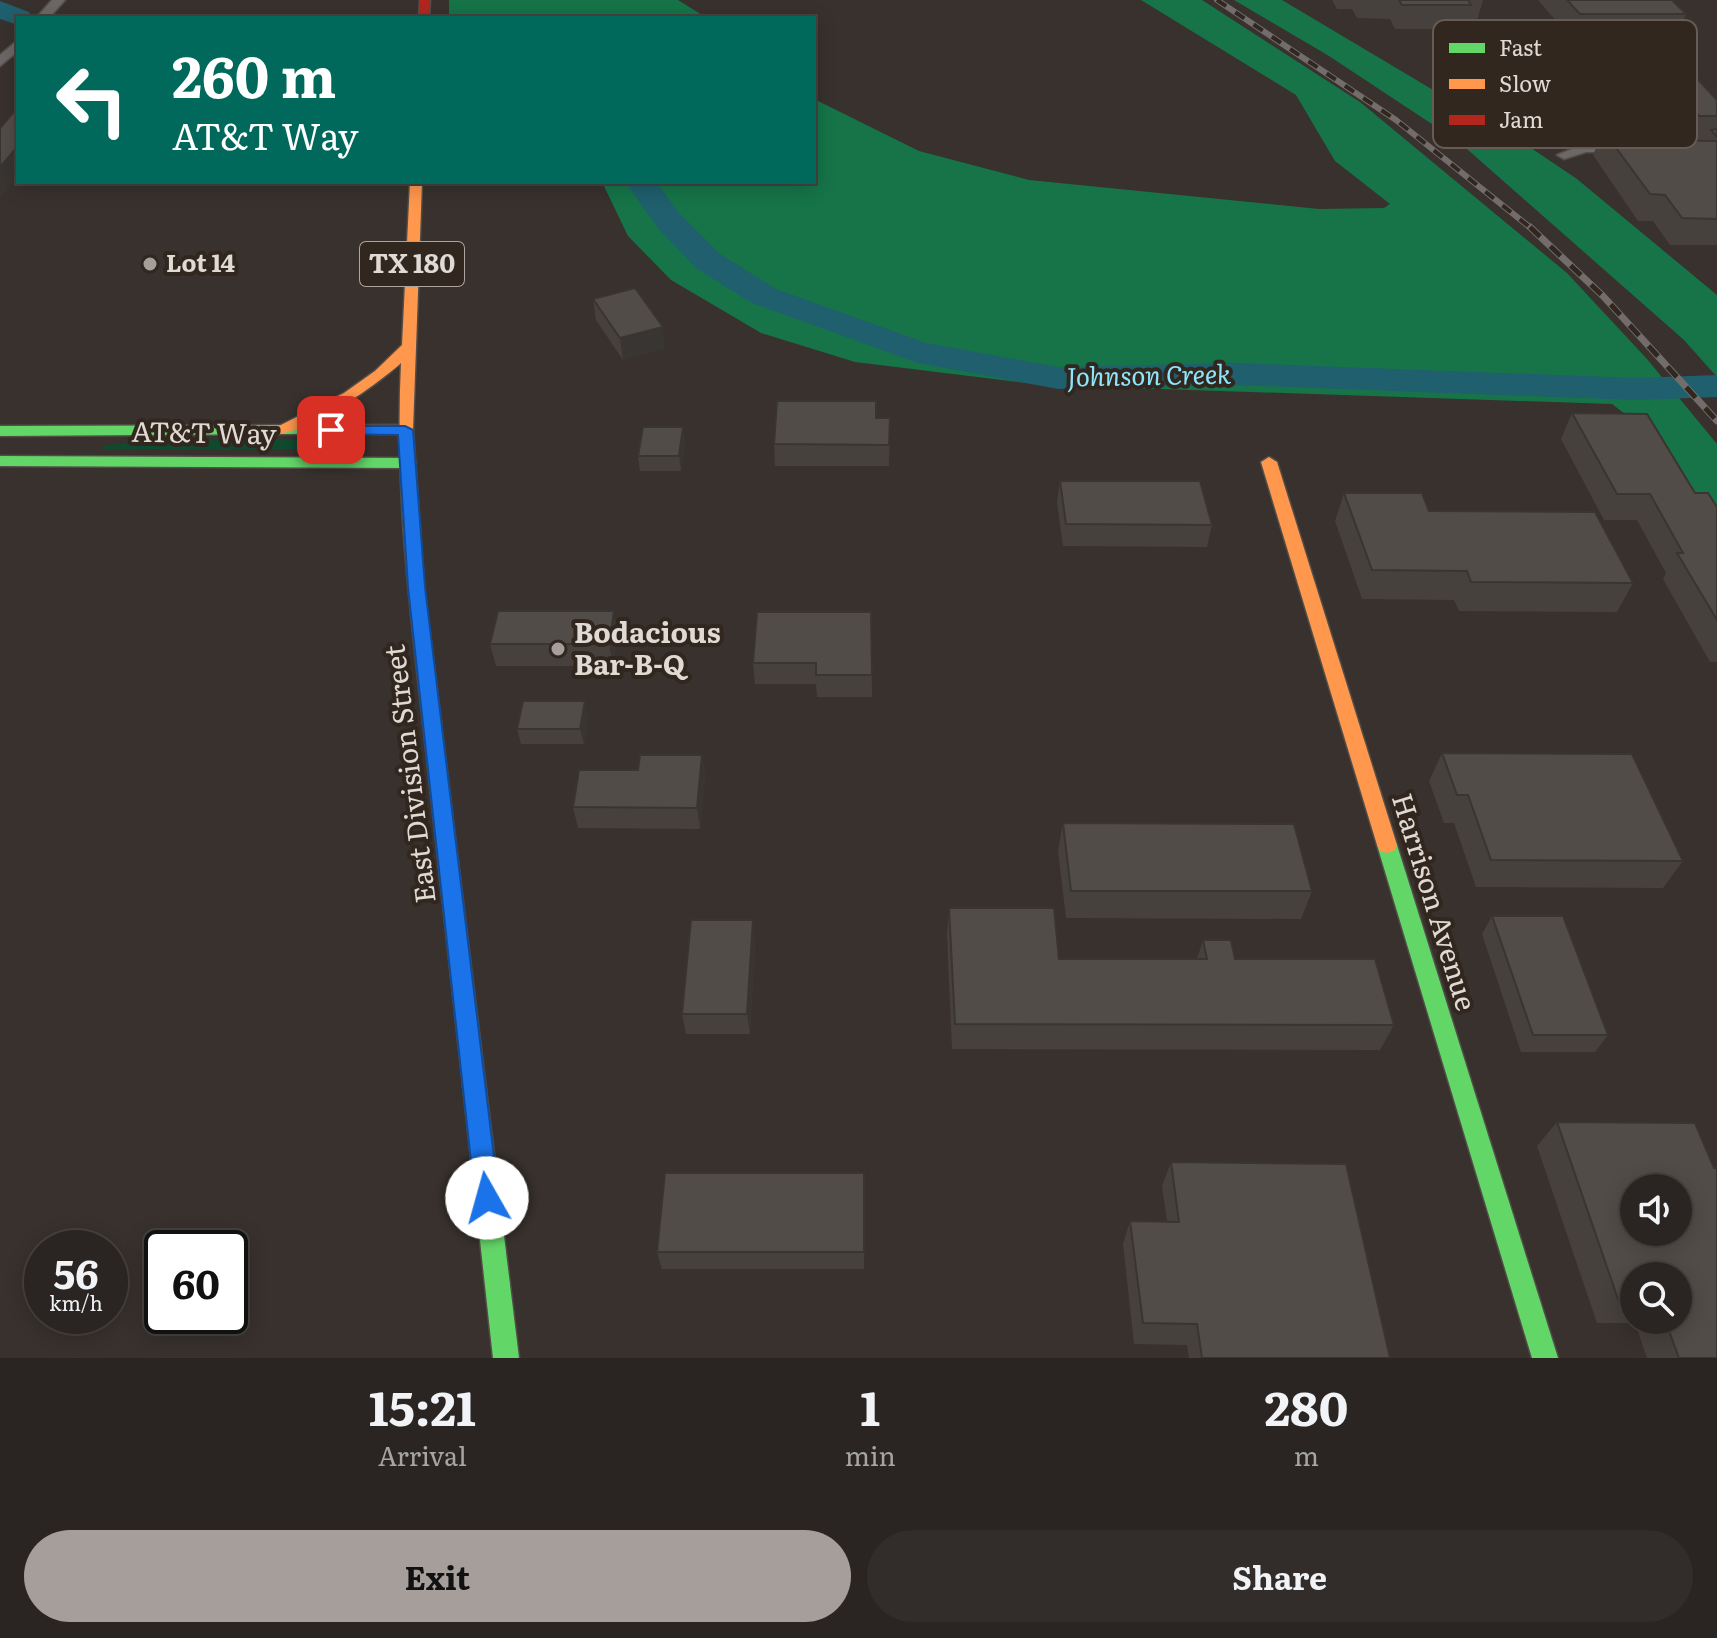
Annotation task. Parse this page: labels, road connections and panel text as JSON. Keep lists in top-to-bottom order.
{
  "streets": {
    "main road": [
      "TX 180",
      "AT&T Way",
      "East Division Street",
      "Harrison Avenue"
    ]
  },
  "crossings": [
    ["AT&T Way", "East Division Street"]
  ],
  "water": ["Johnson Creek"],
  "places": ["Lot 14", "Bodacious Bar-B-Q"],
  "legend": ["Fast", "Slow", "Jam"],
  "page": {
    "turn": ["260 m", "AT&T Way"],
    "speed": "56 km/h",
    "limit": "60",
    "eta": [
      "15:21",
      "Arrival",
      "1",
      "min",
      "280",
      "m"
    ],
    "buttons": ["Exit", "Share"]
  }
}
